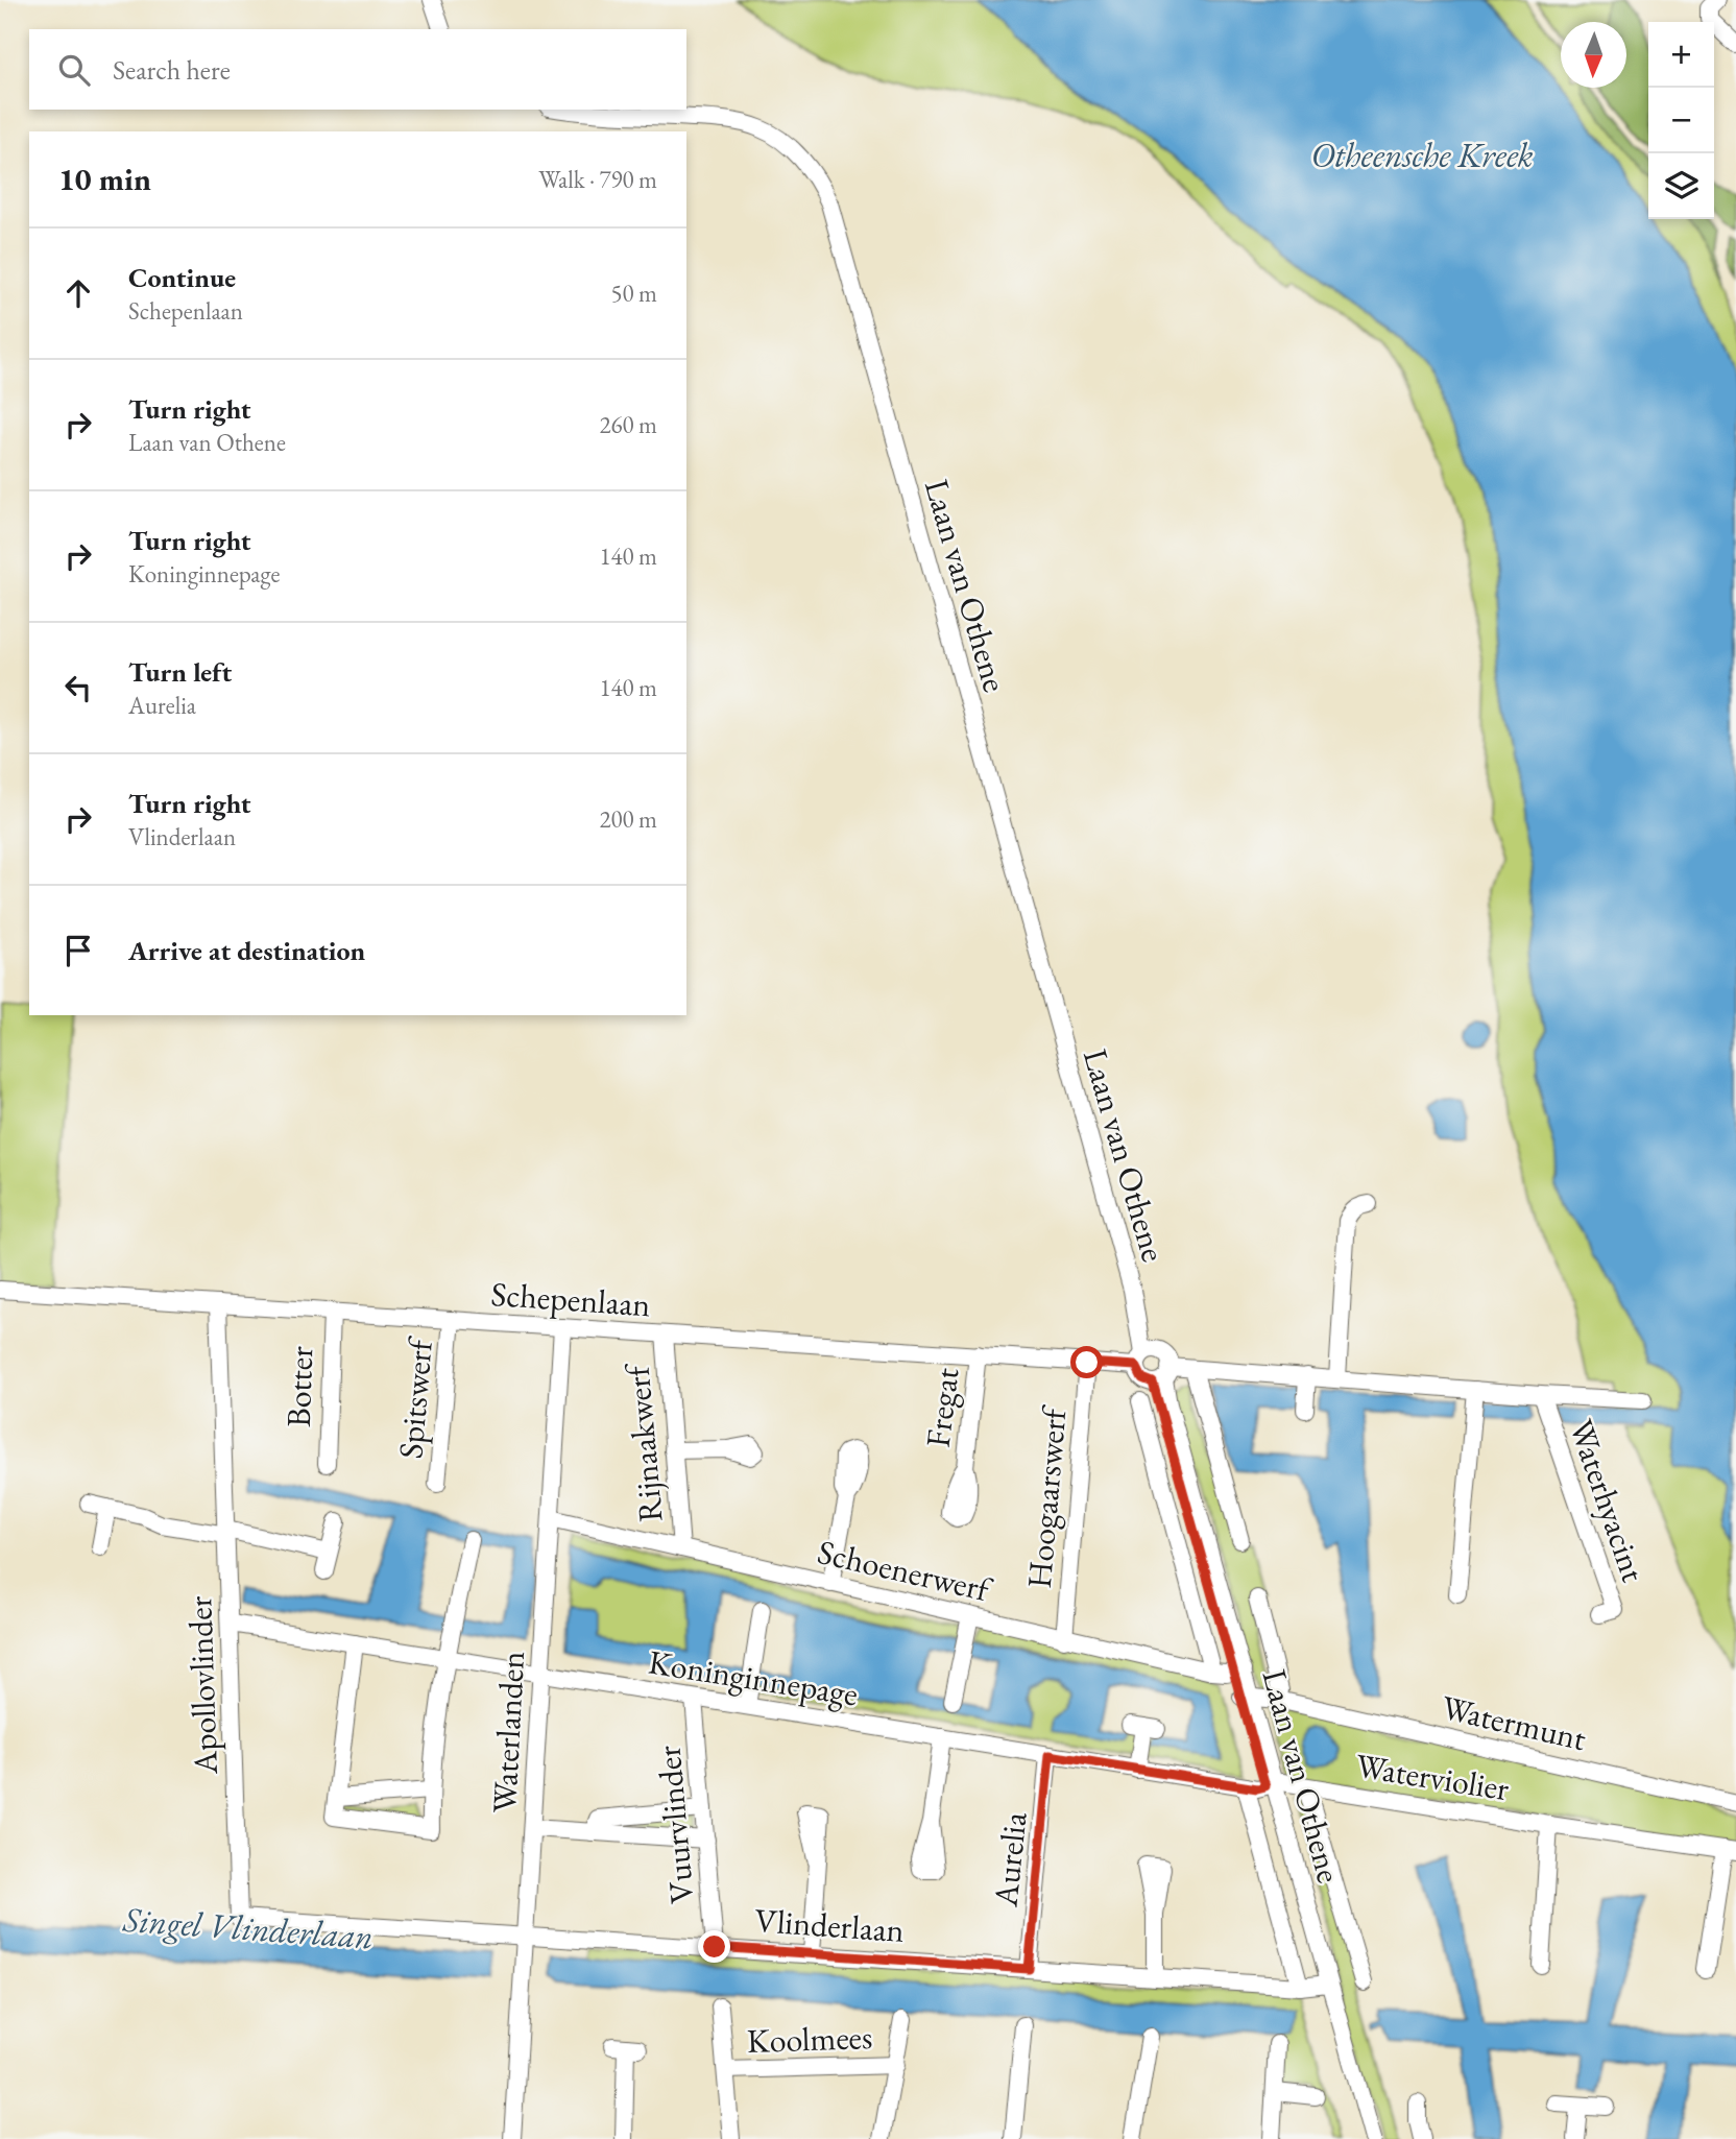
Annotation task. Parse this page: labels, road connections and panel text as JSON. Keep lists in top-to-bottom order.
{
  "streets": {
    "street": [
      "Laan van Othene",
      "Schepenlaan",
      "Botter",
      "Spitswerf",
      "Fregat",
      "Rijnaakwerf",
      "Hoogaarswerf",
      "Waterhyacint",
      "Schoenerwerf",
      "Koninginnepage",
      "Apollovlinder",
      "Watermunt",
      "Waterlanden",
      "Waterviolier",
      "Vuurvlinder",
      "Aurelia",
      "Vlinderlaan",
      "Koolmees"
    ]
  },
  "crossings": [
    ["Laan van Othene", "Schepenlaan"],
    ["Laan van Othene", "Waterhyacint"],
    ["Laan van Othene", "Schoenerwerf"],
    ["Laan van Othene", "Koninginnepage"],
    ["Laan van Othene", "Watermunt"],
    ["Laan van Othene", "Waterviolier"],
    ["Laan van Othene", "Vlinderlaan"],
    ["Schepenlaan", "Botter"],
    ["Schepenlaan", "Spitswerf"],
    ["Schepenlaan", "Fregat"],
    ["Schepenlaan", "Rijnaakwerf"],
    ["Schepenlaan", "Hoogaarswerf"],
    ["Schepenlaan", "Apollovlinder"],
    ["Schepenlaan", "Waterlanden"],
    ["Rijnaakwerf", "Schoenerwerf"],
    ["Hoogaarswerf", "Schoenerwerf"],
    ["Schoenerwerf", "Waterlanden"],
    ["Koninginnepage", "Apollovlinder"],
    ["Koninginnepage", "Waterlanden"],
    ["Koninginnepage", "Waterviolier"],
    ["Koninginnepage", "Vuurvlinder"],
    ["Koninginnepage", "Aurelia"],
    ["Apollovlinder", "Vlinderlaan"],
    ["Waterlanden", "Vlinderlaan"],
    ["Vuurvlinder", "Vlinderlaan"],
    ["Aurelia", "Vlinderlaan"]
  ],
  "water": ["Otheensche Kreek", "Singel Vlinderlaan"],
  "north": "bottom",
  "page": {
    "map_buttons": ["+", "−"],
    "search": "Search here",
    "heading": ["10 min", "Walk · 790 m"],
    "list": [
      ["Continue", "Schepenlaan", "50 m"],
      ["Turn right", "Laan van Othene", "260 m"],
      ["Turn right", "Koninginnepage", "140 m"],
      ["Turn left", "Aurelia", "140 m"],
      ["Turn right", "Vlinderlaan", "200 m"],
      "Arrive at destination"
    ]
  }
}
